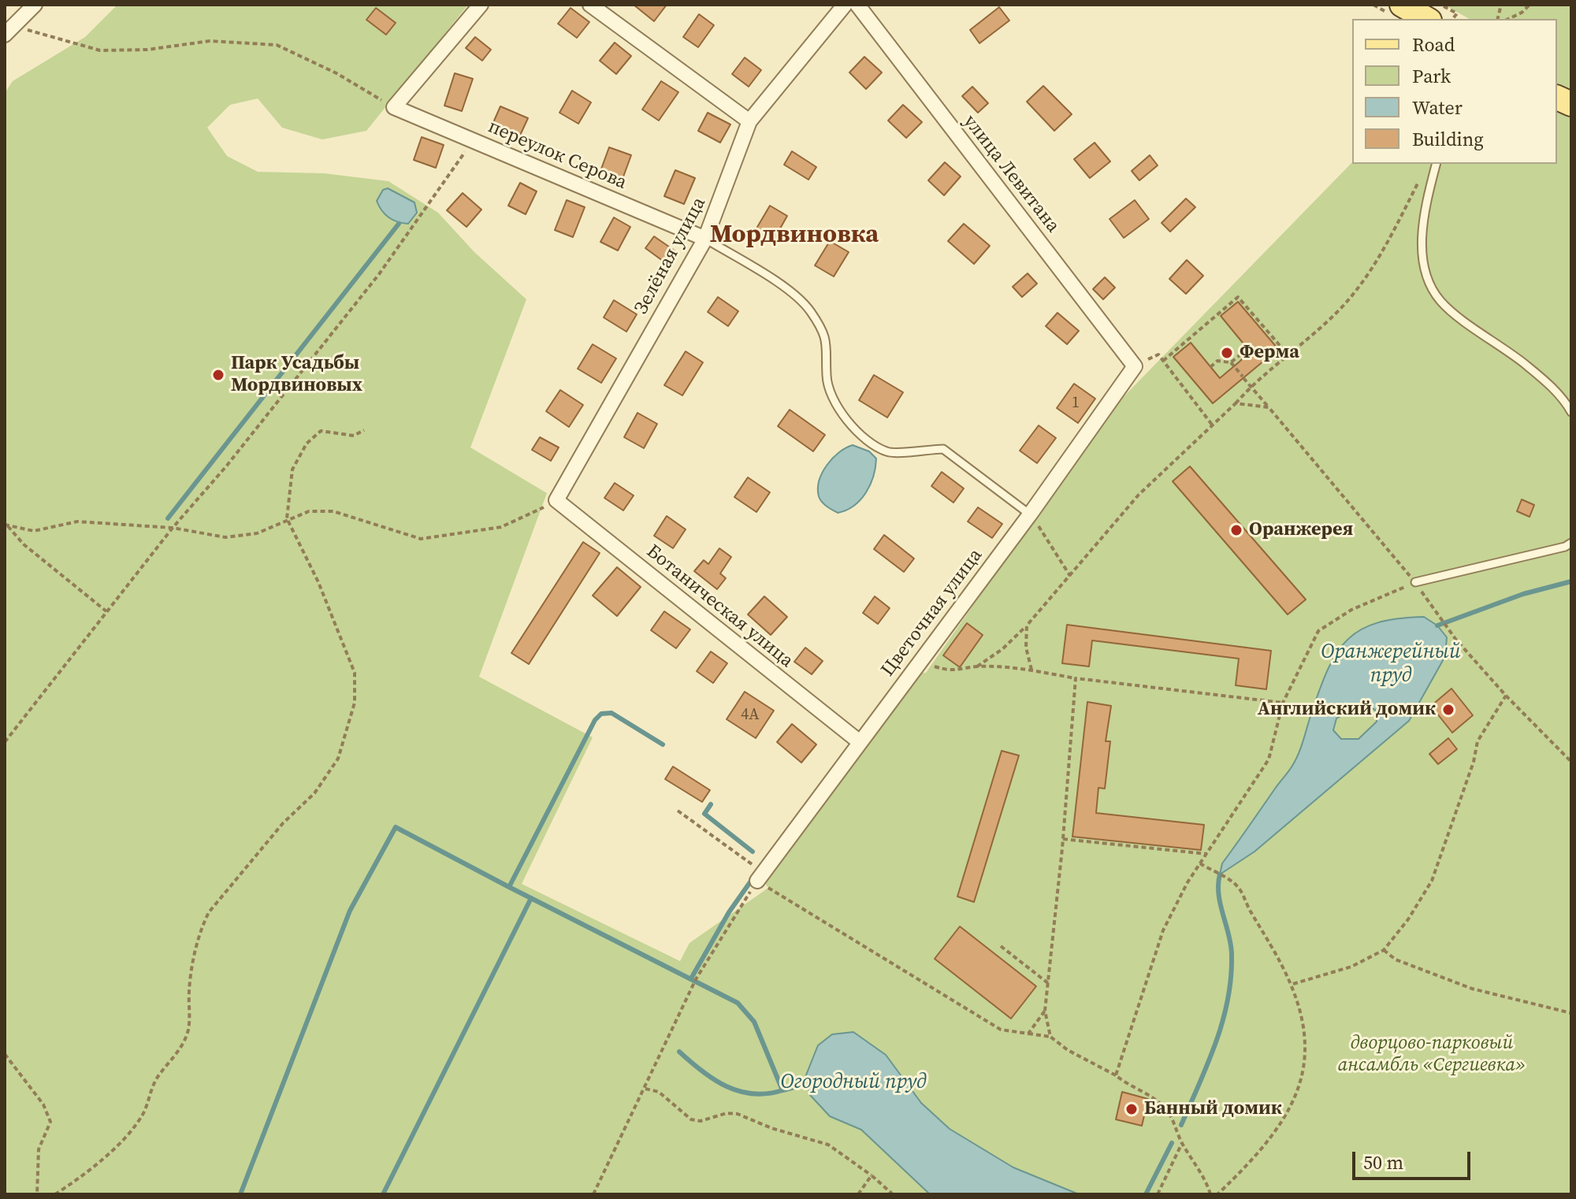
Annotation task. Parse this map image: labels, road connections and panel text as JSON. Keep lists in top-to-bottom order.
{
  "streets": {
    "street": [
      "переулок Серова",
      "улица Левитана",
      "Зелёная улица",
      "Ботаническая улица",
      "Цветочная улица"
    ]
  },
  "crossings": [
    ["переулок Серова", "Зелёная улица"],
    ["улица Левитана", "Цветочная улица"],
    ["Зелёная улица", "Ботаническая улица"],
    ["Ботаническая улица", "Цветочная улица"]
  ],
  "districts": ["Мордвиновка"],
  "water": ["Оранжерейный пруд", "Огородный пруд"],
  "parks": ["дворцово-парковый ансамбль «Сергиевка»"],
  "places": [
    "Ферма",
    "Парк Усадьбы Мордвиновых",
    "Оранжерея",
    "Английский домик",
    "Банный домик"
  ],
  "house_numbers": ["1", "4А"],
  "legend": [
    "Road",
    "Park",
    "Water",
    "Building"
  ],
  "scale_bar": "50 m"
}
